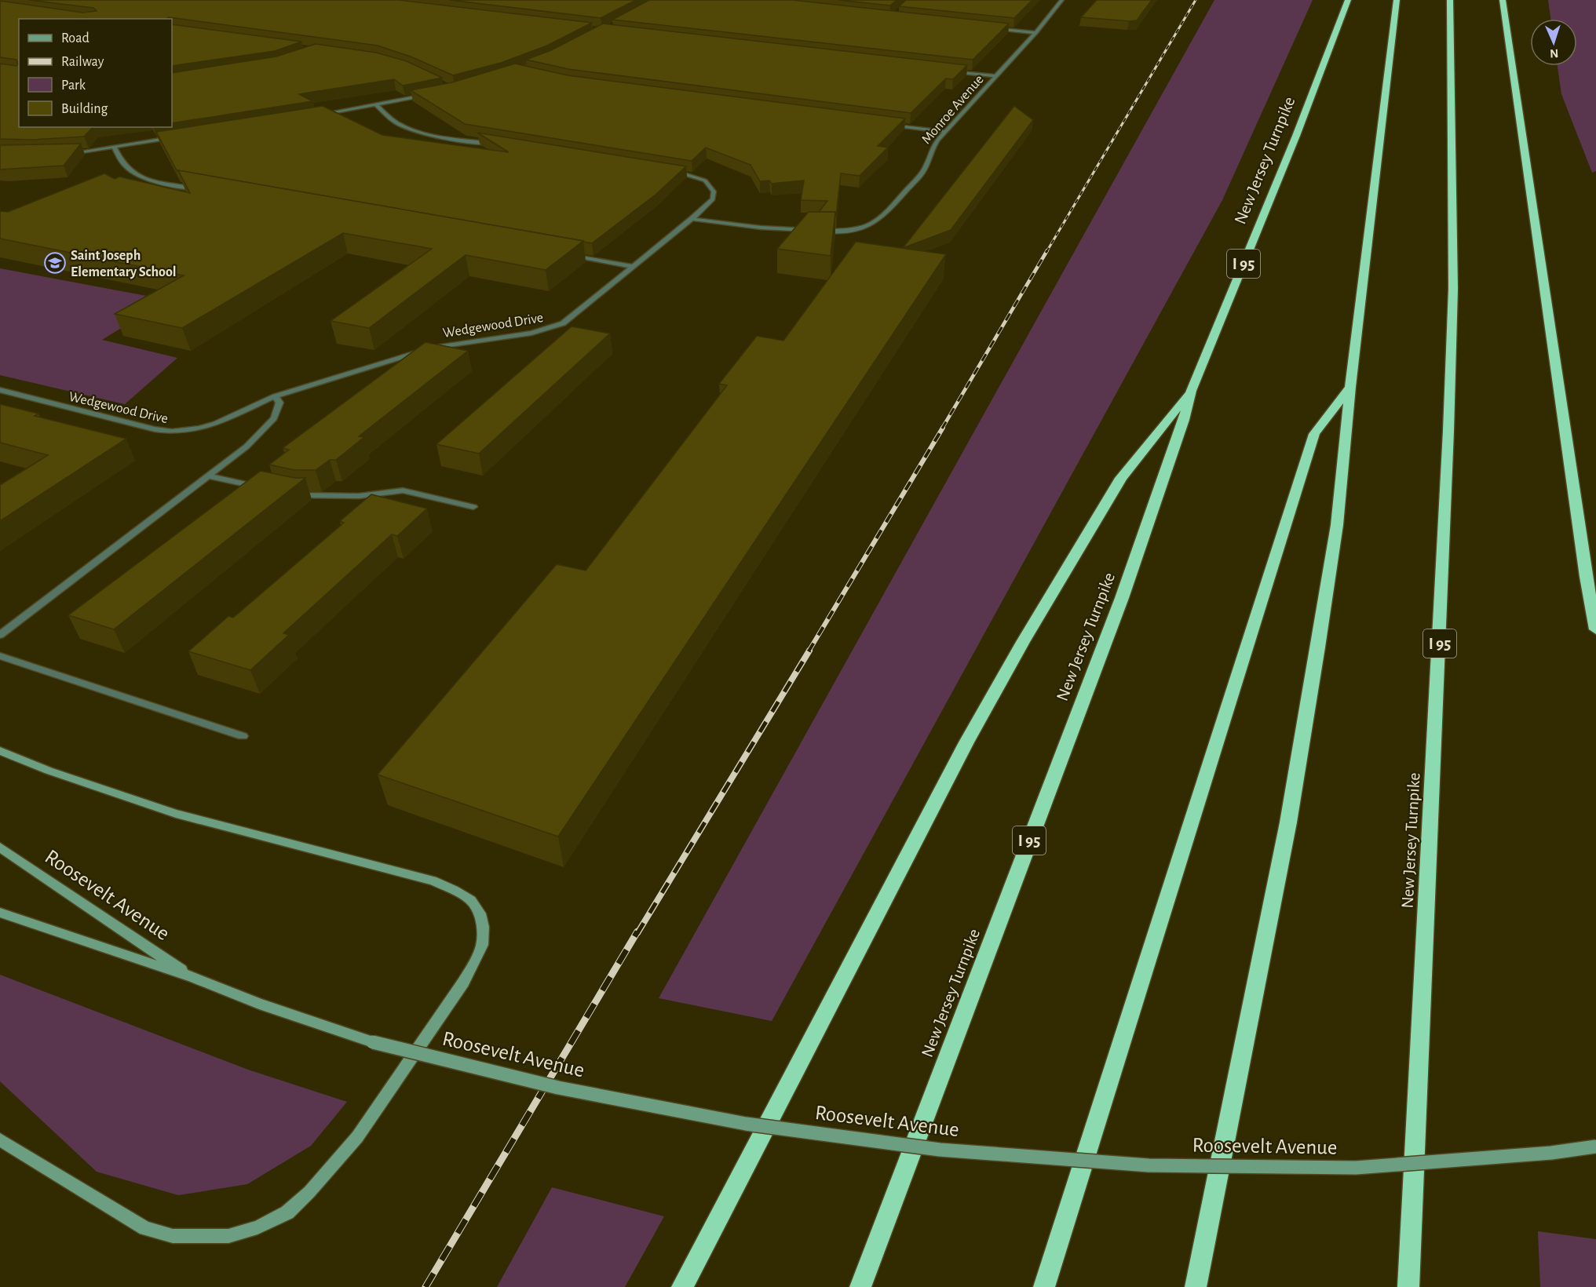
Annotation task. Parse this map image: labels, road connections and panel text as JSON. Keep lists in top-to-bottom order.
{
  "streets": {
    "highway": ["New Jersey Turnpike", "I 95"],
    "main road": ["Roosevelt Avenue"],
    "street": ["Monroe Avenue", "Wedgewood Drive"]
  },
  "crossings": [
    ["Monroe Avenue", "Wedgewood Drive"]
  ],
  "places": {
    "school or university": ["Saint Joseph Elementary School"]
  },
  "legend": [
    "Road",
    "Railway",
    "Park",
    "Building"
  ],
  "north": "bottom"
}
